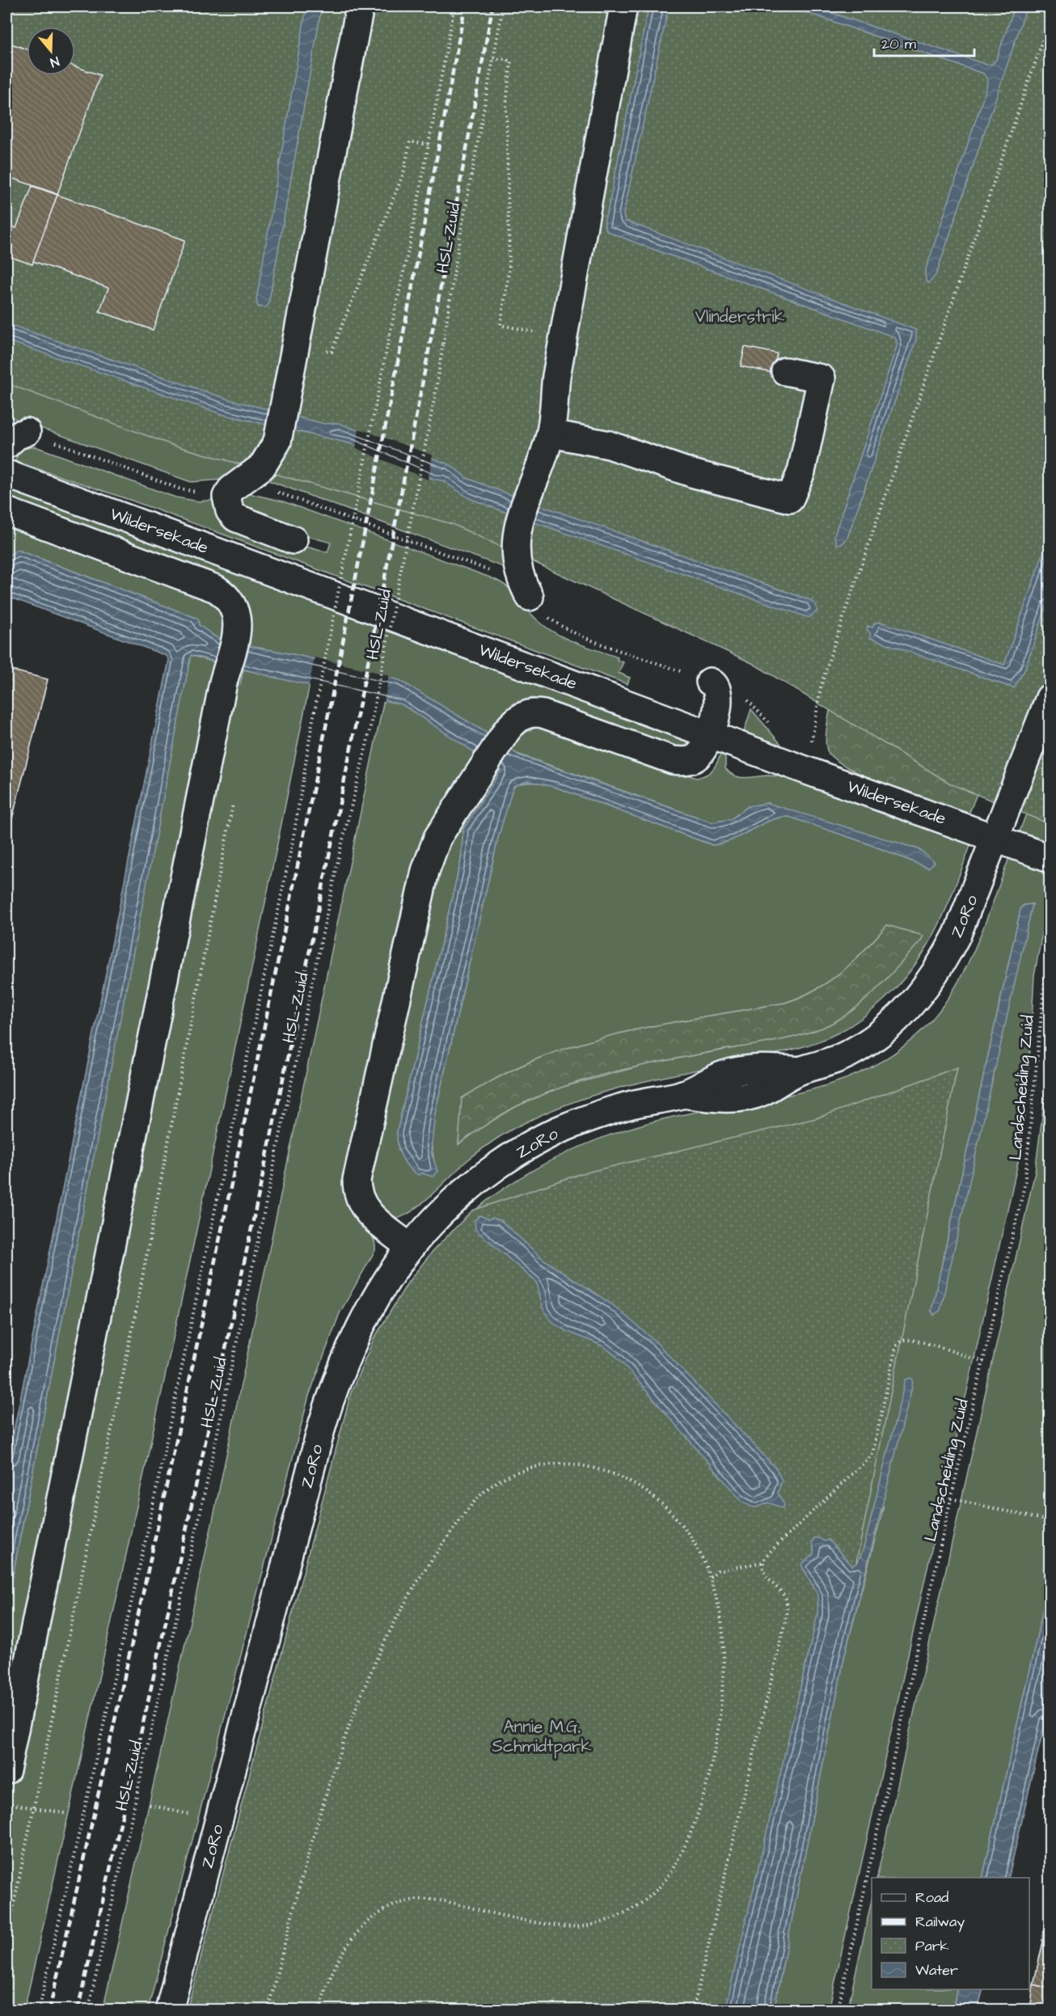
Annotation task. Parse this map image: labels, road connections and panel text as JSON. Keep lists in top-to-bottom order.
{
  "streets": {
    "street": ["Wildersekade", "ZoRo"],
    "path": ["HSL-Zuid", "Landscheiding Zuid"]
  },
  "crossings": [
    ["Wildersekade", "ZoRo"]
  ],
  "parks": ["Vlinderstrik", "Annie M.G. Schmidtpark"],
  "legend": [
    "Road",
    "Railway",
    "Park",
    "Water"
  ],
  "scale_bar": "20 m",
  "north": "bottom"
}
